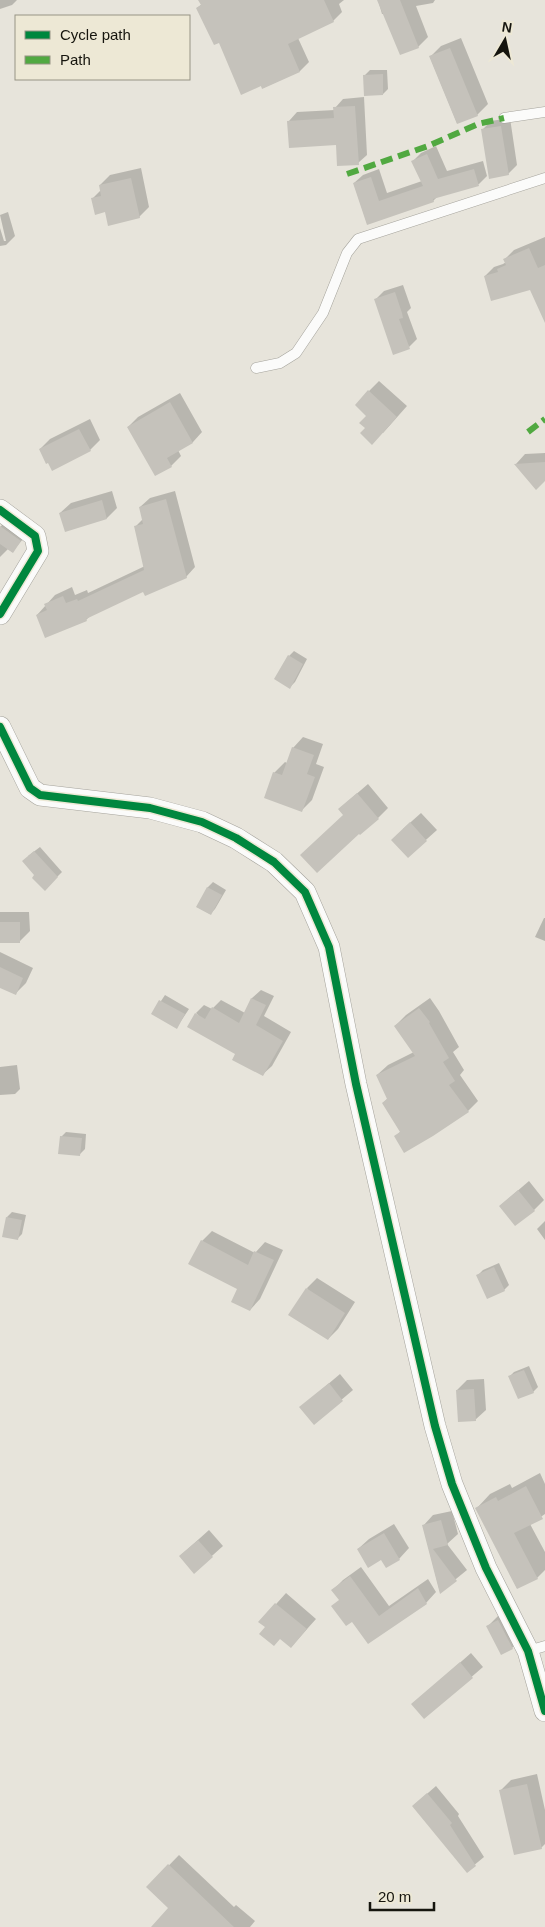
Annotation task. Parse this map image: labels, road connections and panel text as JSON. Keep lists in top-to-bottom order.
{
  "legend": ["Cycle path", "Path"],
  "scale_bar": "20 m",
  "north": "top"
}
